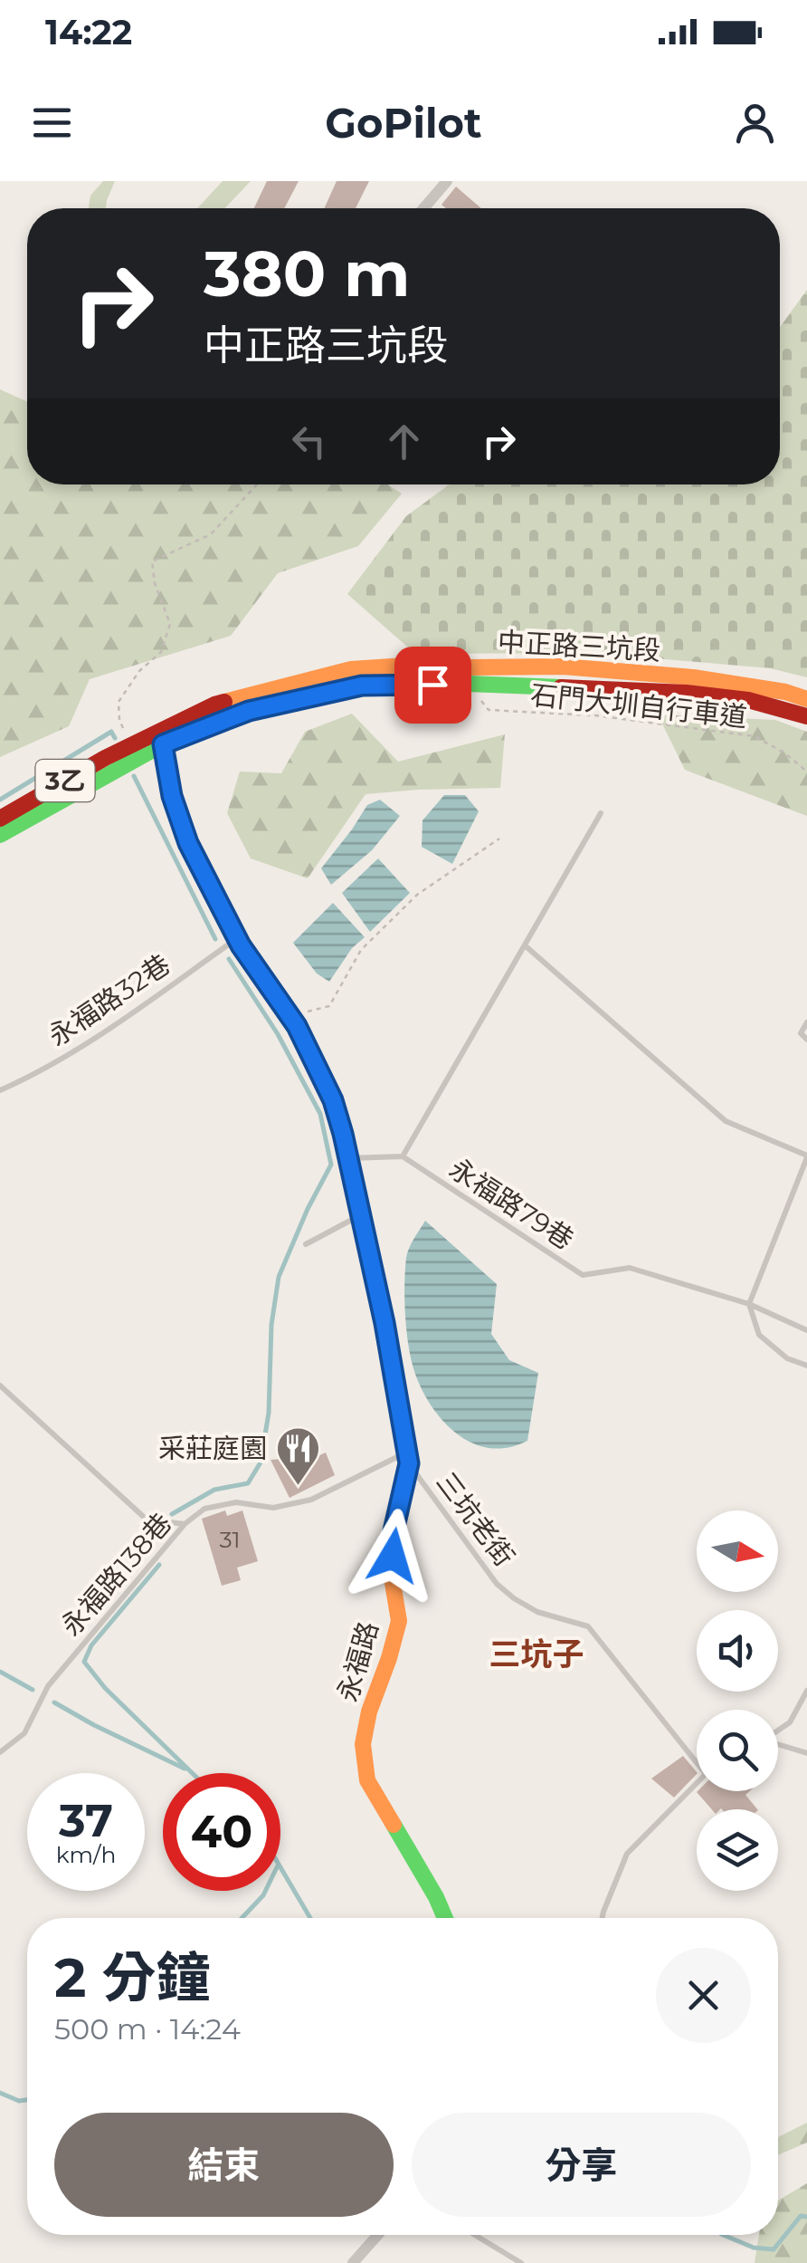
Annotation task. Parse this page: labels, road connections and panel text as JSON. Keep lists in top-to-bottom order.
{
  "streets": {
    "main road": ["中正路三坑段", "3乙", "永福路"],
    "lane": [
      "永福路32巷",
      "永福路79巷",
      "三坑老街",
      "永福路138巷"
    ],
    "path": ["石門大圳自行車道"]
  },
  "crossings": [
    ["中正路三坑段", "石門大圳自行車道"],
    ["中正路三坑段", "永福路"],
    ["永福路32巷", "永福路"],
    ["三坑老街", "永福路138巷"],
    ["三坑老街", "永福路"],
    ["永福路138巷", "永福路"]
  ],
  "districts": ["三坑子"],
  "places": {
    "restaurant": ["采莊庭園"]
  },
  "house_numbers": ["31"],
  "north": "right",
  "page": {
    "status": "14:22",
    "header": "GoPilot",
    "turn": ["380 m", "中正路三坑段"],
    "speed": "37 km/h",
    "limit": "40",
    "heading": ["2 分鐘", "500 m · 14:24"],
    "buttons": ["結束", "分享"]
  }
}
